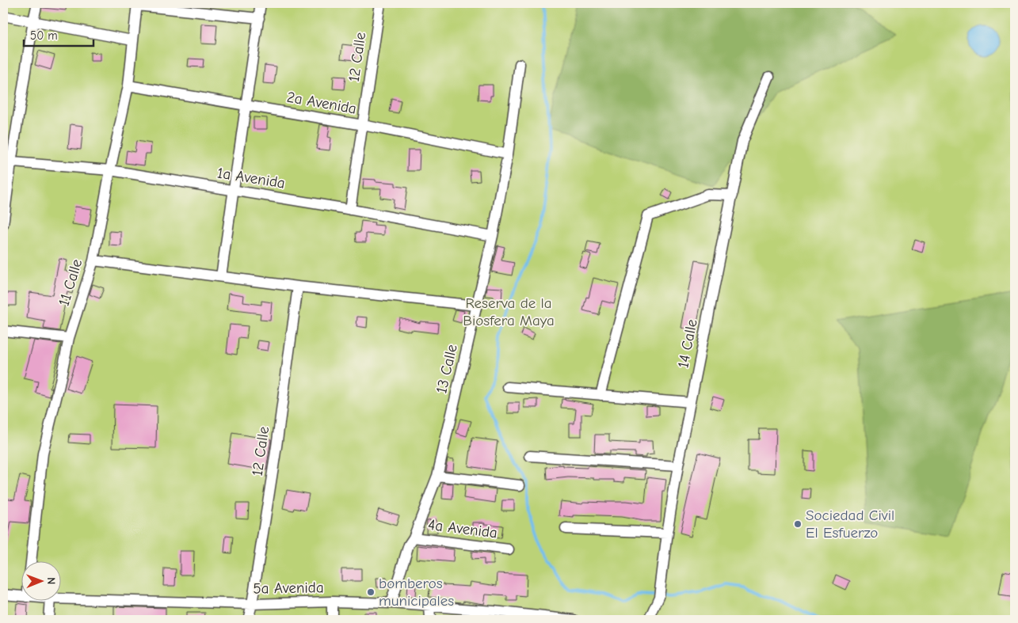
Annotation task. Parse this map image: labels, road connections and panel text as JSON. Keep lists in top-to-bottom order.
{
  "streets": {
    "street": [
      "12 Calle",
      "2a Avenida",
      "1a Avenida",
      "11 Calle",
      "14 Calle",
      "13 Calle",
      "4a Avenida",
      "5a Avenida"
    ]
  },
  "crossings": [
    ["12 Calle", "2a Avenida"],
    ["12 Calle", "1a Avenida"],
    ["12 Calle", "5a Avenida"],
    ["2a Avenida", "11 Calle"],
    ["2a Avenida", "13 Calle"],
    ["1a Avenida", "11 Calle"],
    ["1a Avenida", "13 Calle"],
    ["13 Calle", "4a Avenida"],
    ["13 Calle", "5a Avenida"]
  ],
  "parks": ["Reserva de la Biosfera Maya"],
  "places": ["Sociedad Civil El Esfuerzo", "bomberos municipales"],
  "scale_bar": "50 m",
  "north": "right"
}
